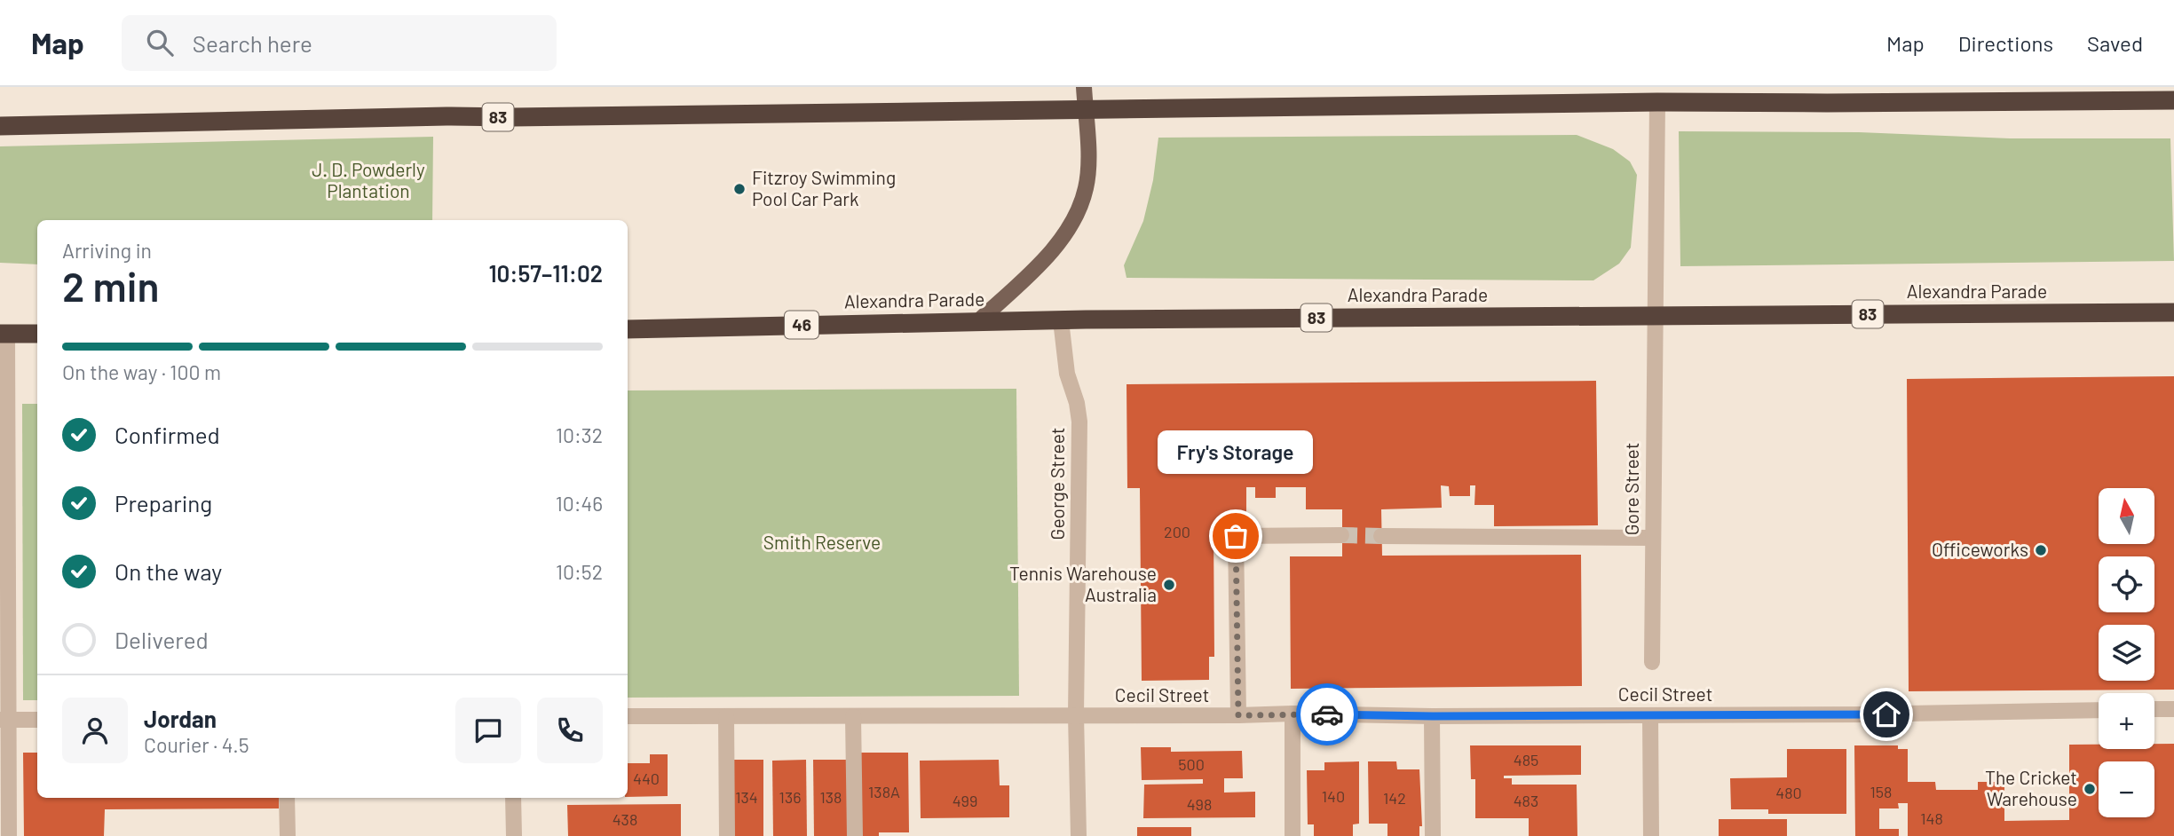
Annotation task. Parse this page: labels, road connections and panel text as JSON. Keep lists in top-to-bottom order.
{
  "streets": {
    "highway": ["83", "Alexandra Parade", "46"],
    "street": ["George Street", "Gore Street", "Cecil Street"]
  },
  "crossings": [
    ["83", "Gore Street"],
    ["Alexandra Parade", "George Street"],
    ["Alexandra Parade", "Gore Street"],
    ["George Street", "Cecil Street"]
  ],
  "parks": ["J. D. Powderly Plantation", "Smith Reserve"],
  "places": [
    "Fitzroy Swimming Pool Car Park",
    "Fry's Storage",
    "Officeworks",
    "Tennis Warehouse Australia",
    "The Cricket Warehouse"
  ],
  "house_numbers": [
    "200",
    "485",
    "500",
    "440",
    "138A",
    "158",
    "480",
    "140",
    "134",
    "136",
    "138",
    "142",
    "499",
    "483",
    "498",
    "148",
    "438"
  ],
  "north": "top",
  "page": {
    "header": "Map",
    "search": "Search here",
    "nav": ["Map", "Directions", "Saved"],
    "heading": ["2 min", "Arriving in", "10:57–11:02"],
    "panel": ["Jordan", "Courier · 4.5"],
    "bar": "On the way · 100 m",
    "list": [
      ["Confirmed", "10:32"],
      ["Preparing", "10:46"],
      ["On the way", "10:52"],
      "Delivered"
    ],
    "bubble": "Fry's Storage",
    "map_buttons": ["+", "−"]
  }
}
